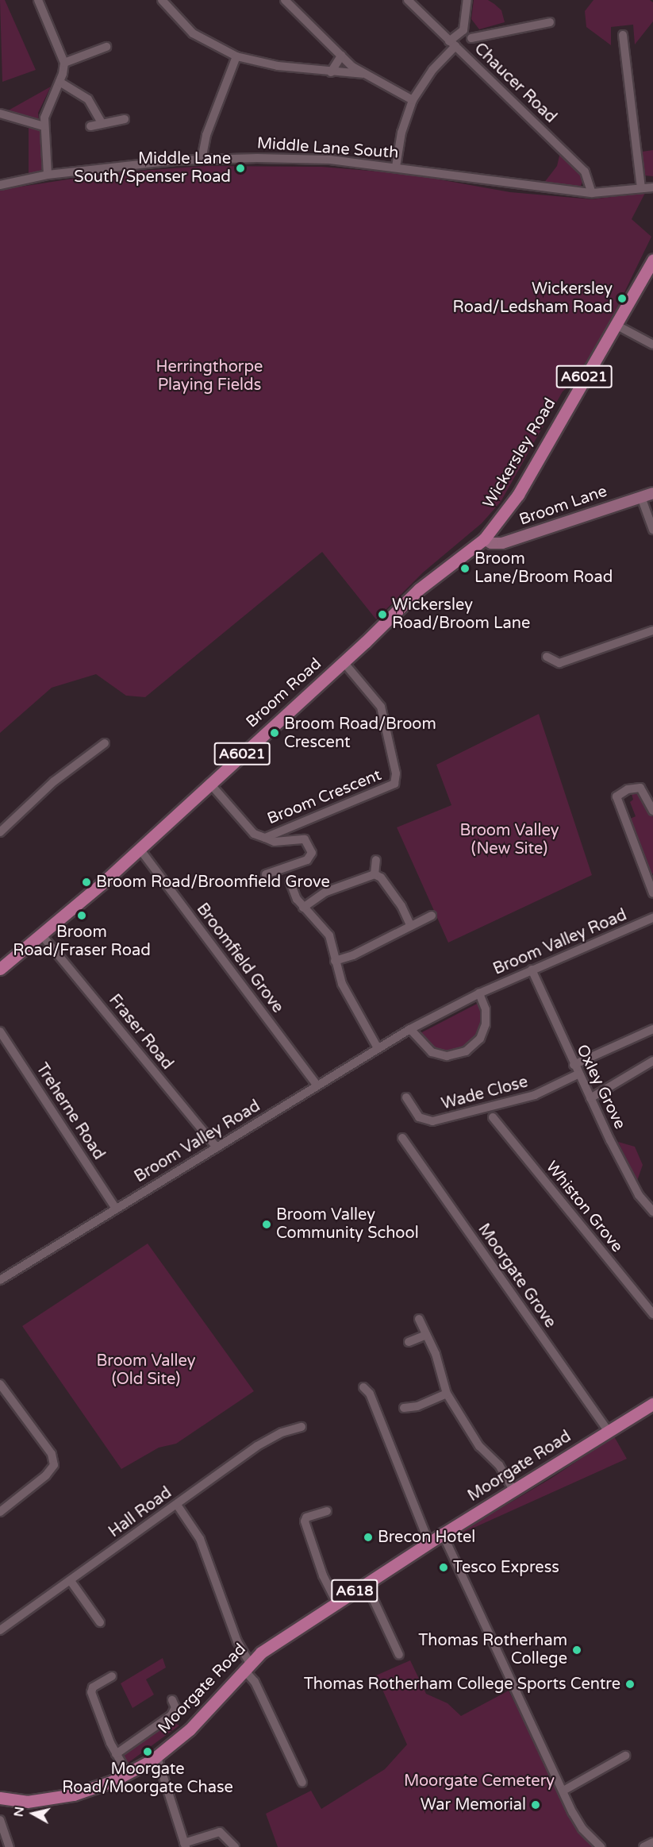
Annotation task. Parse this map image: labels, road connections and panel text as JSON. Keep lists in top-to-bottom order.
{
  "streets": {
    "main road": [
      "A6021",
      "Wickersley Road",
      "Broom Lane",
      "Broom Road",
      "Moorgate Road",
      "A618"
    ],
    "street": [
      "Chaucer Road",
      "Middle Lane South",
      "Broom Crescent",
      "Broom Valley Road",
      "Broomfield Grove",
      "Fraser Road",
      "Oxley Grove",
      "Wade Close",
      "Treherne Road",
      "Whiston Grove",
      "Moorgate Grove",
      "Hall Road"
    ]
  },
  "crossings": [
    ["Chaucer Road", "Middle Lane South"],
    ["Wickersley Road", "Broom Lane"],
    ["Wickersley Road", "Broom Road"],
    ["Broom Lane", "Broom Road"],
    ["Broom Road", "Broom Crescent"],
    ["Broom Road", "Broomfield Grove"],
    ["Broom Road", "Fraser Road"],
    ["Broom Valley Road", "Broomfield Grove"],
    ["Broom Valley Road", "Fraser Road"],
    ["Broom Valley Road", "Oxley Grove"],
    ["Broom Valley Road", "Treherne Road"],
    ["Oxley Grove", "Wade Close"],
    ["Moorgate Grove", "Moorgate Road"]
  ],
  "parks": [
    "Herringthorpe Playing Fields",
    "Broom Valley (New Site)",
    "Broom Valley (Old Site)",
    "Moorgate Cemetery"
  ],
  "places": [
    "Middle Lane South/Spenser Road",
    "Wickersley Road/Ledsham Road",
    "Broom Lane/Broom Road",
    "Wickersley Road/Broom Lane",
    "Broom Road/Broom Crescent",
    "Broom Road/Broomfield Grove",
    "Broom Road/Fraser Road",
    "Broom Valley Community School",
    "Brecon Hotel",
    "Tesco Express",
    "Thomas Rotherham College",
    "Thomas Rotherham College Sports Centre",
    "Moorgate Road/Moorgate Chase",
    "War Memorial"
  ],
  "north": "left"
}
